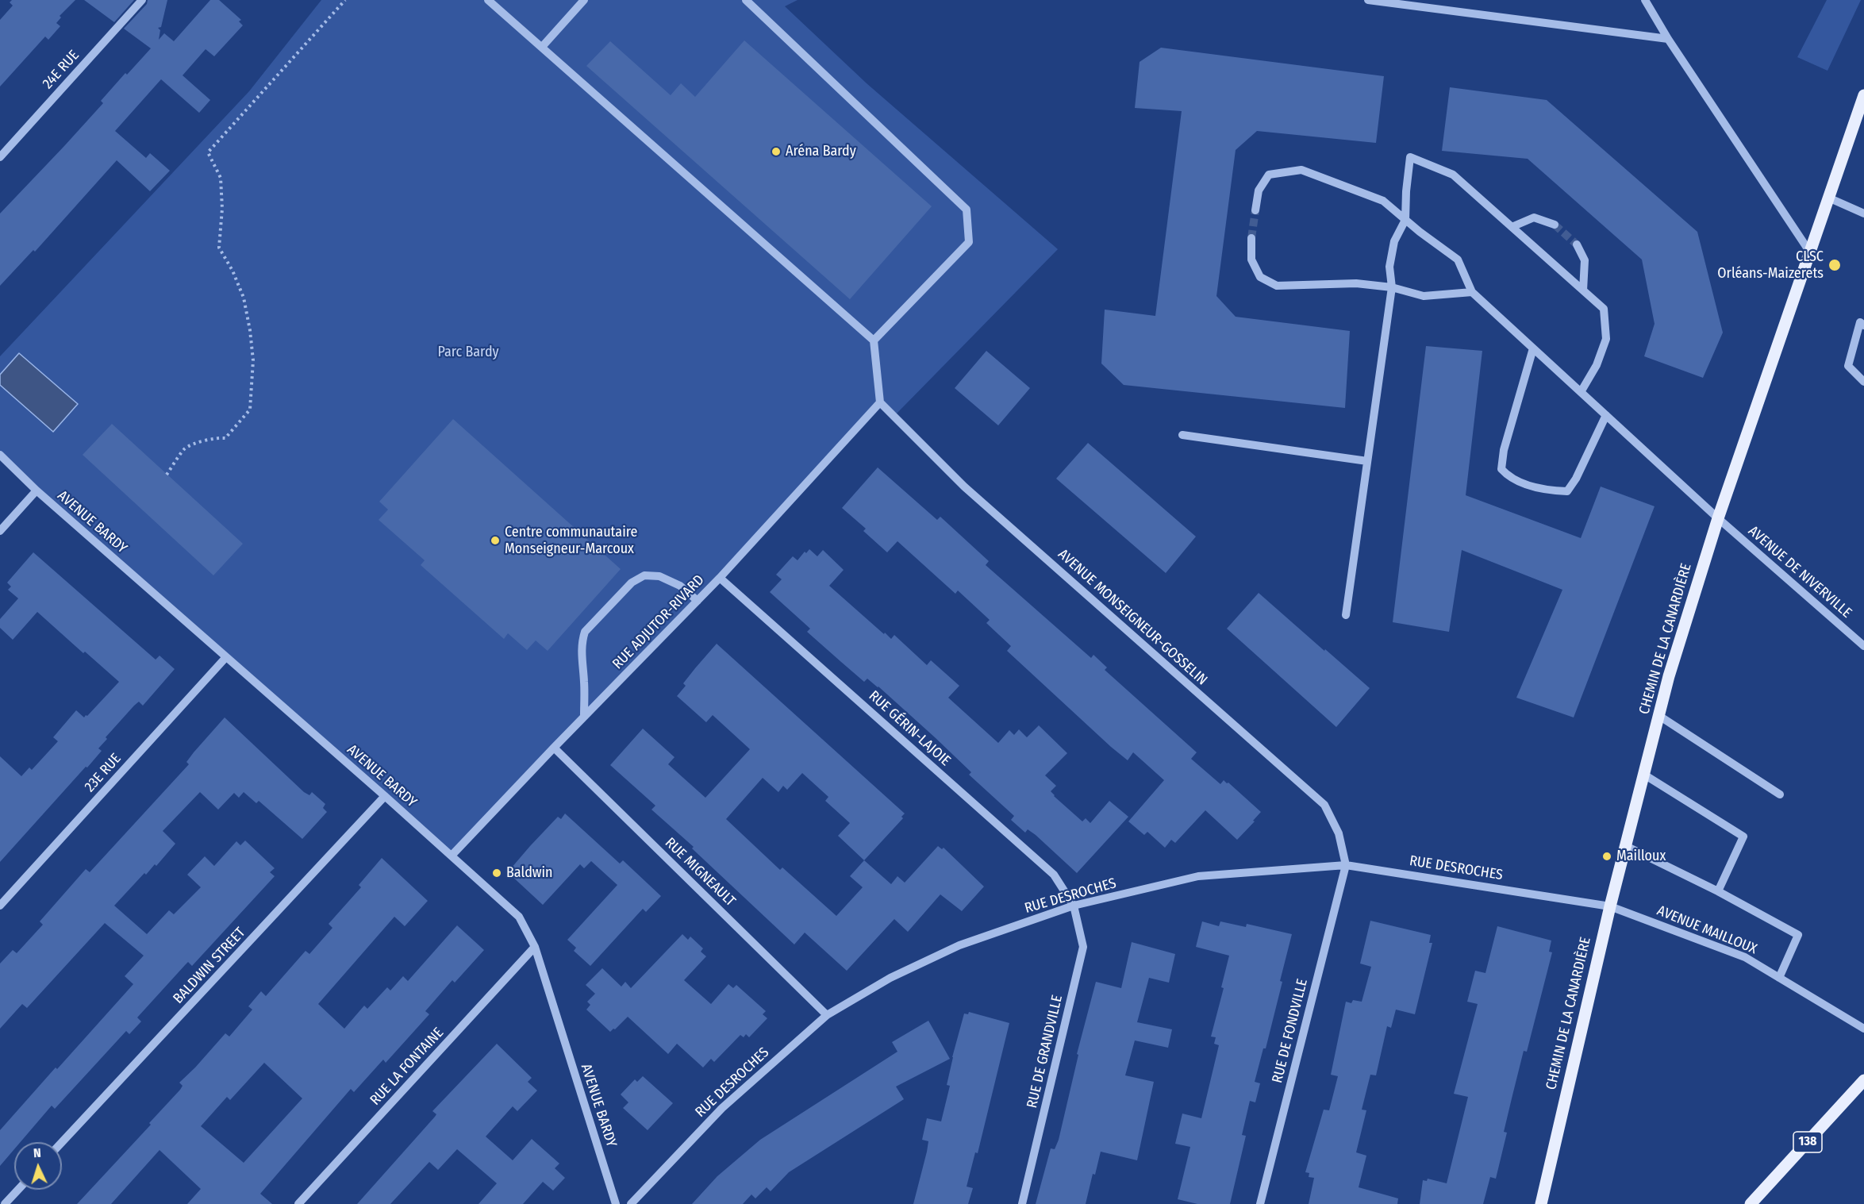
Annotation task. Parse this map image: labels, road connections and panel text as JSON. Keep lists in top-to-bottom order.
{
  "streets": {
    "main road": ["CHEMIN DE LA CANARDIÈRE", "138"],
    "street": [
      "24E RUE",
      "AVENUE BARDY",
      "AVENUE DE NIVERVILLE",
      "AVENUE MONSEIGNEUR-GOSSELIN",
      "RUE ADJUTOR-RIVARD",
      "RUE GÉRIN-LAJOIE",
      "23E RUE",
      "RUE DESROCHES",
      "RUE MIGNEAULT",
      "AVENUE MAILLOUX",
      "BALDWIN STREET",
      "RUE DE FONDVILLE",
      "RUE DE GRANDVILLE",
      "RUE LA FONTAINE"
    ]
  },
  "crossings": [
    ["AVENUE BARDY", "RUE ADJUTOR-RIVARD"],
    ["AVENUE BARDY", "23E RUE"],
    ["AVENUE BARDY", "BALDWIN STREET"],
    ["AVENUE BARDY", "RUE LA FONTAINE"],
    ["AVENUE DE NIVERVILLE", "CHEMIN DE LA CANARDIÈRE"],
    ["AVENUE MONSEIGNEUR-GOSSELIN", "RUE ADJUTOR-RIVARD"],
    ["AVENUE MONSEIGNEUR-GOSSELIN", "RUE DESROCHES"],
    ["AVENUE MONSEIGNEUR-GOSSELIN", "RUE DE FONDVILLE"],
    ["RUE ADJUTOR-RIVARD", "RUE GÉRIN-LAJOIE"],
    ["RUE ADJUTOR-RIVARD", "RUE MIGNEAULT"],
    ["CHEMIN DE LA CANARDIÈRE", "RUE DESROCHES"],
    ["CHEMIN DE LA CANARDIÈRE", "AVENUE MAILLOUX"],
    ["RUE GÉRIN-LAJOIE", "RUE DESROCHES"],
    ["RUE GÉRIN-LAJOIE", "RUE DE GRANDVILLE"],
    ["RUE DESROCHES", "RUE MIGNEAULT"],
    ["RUE DESROCHES", "AVENUE MAILLOUX"],
    ["RUE DESROCHES", "RUE DE FONDVILLE"],
    ["RUE DESROCHES", "RUE DE GRANDVILLE"]
  ],
  "parks": ["Parc Bardy"],
  "places": [
    "Aréna Bardy",
    "CLSC Orléans-Maizerets",
    "Centre communautaire Monseigneur-Marcoux",
    "Mailloux",
    "Baldwin"
  ],
  "north": "top"
}
